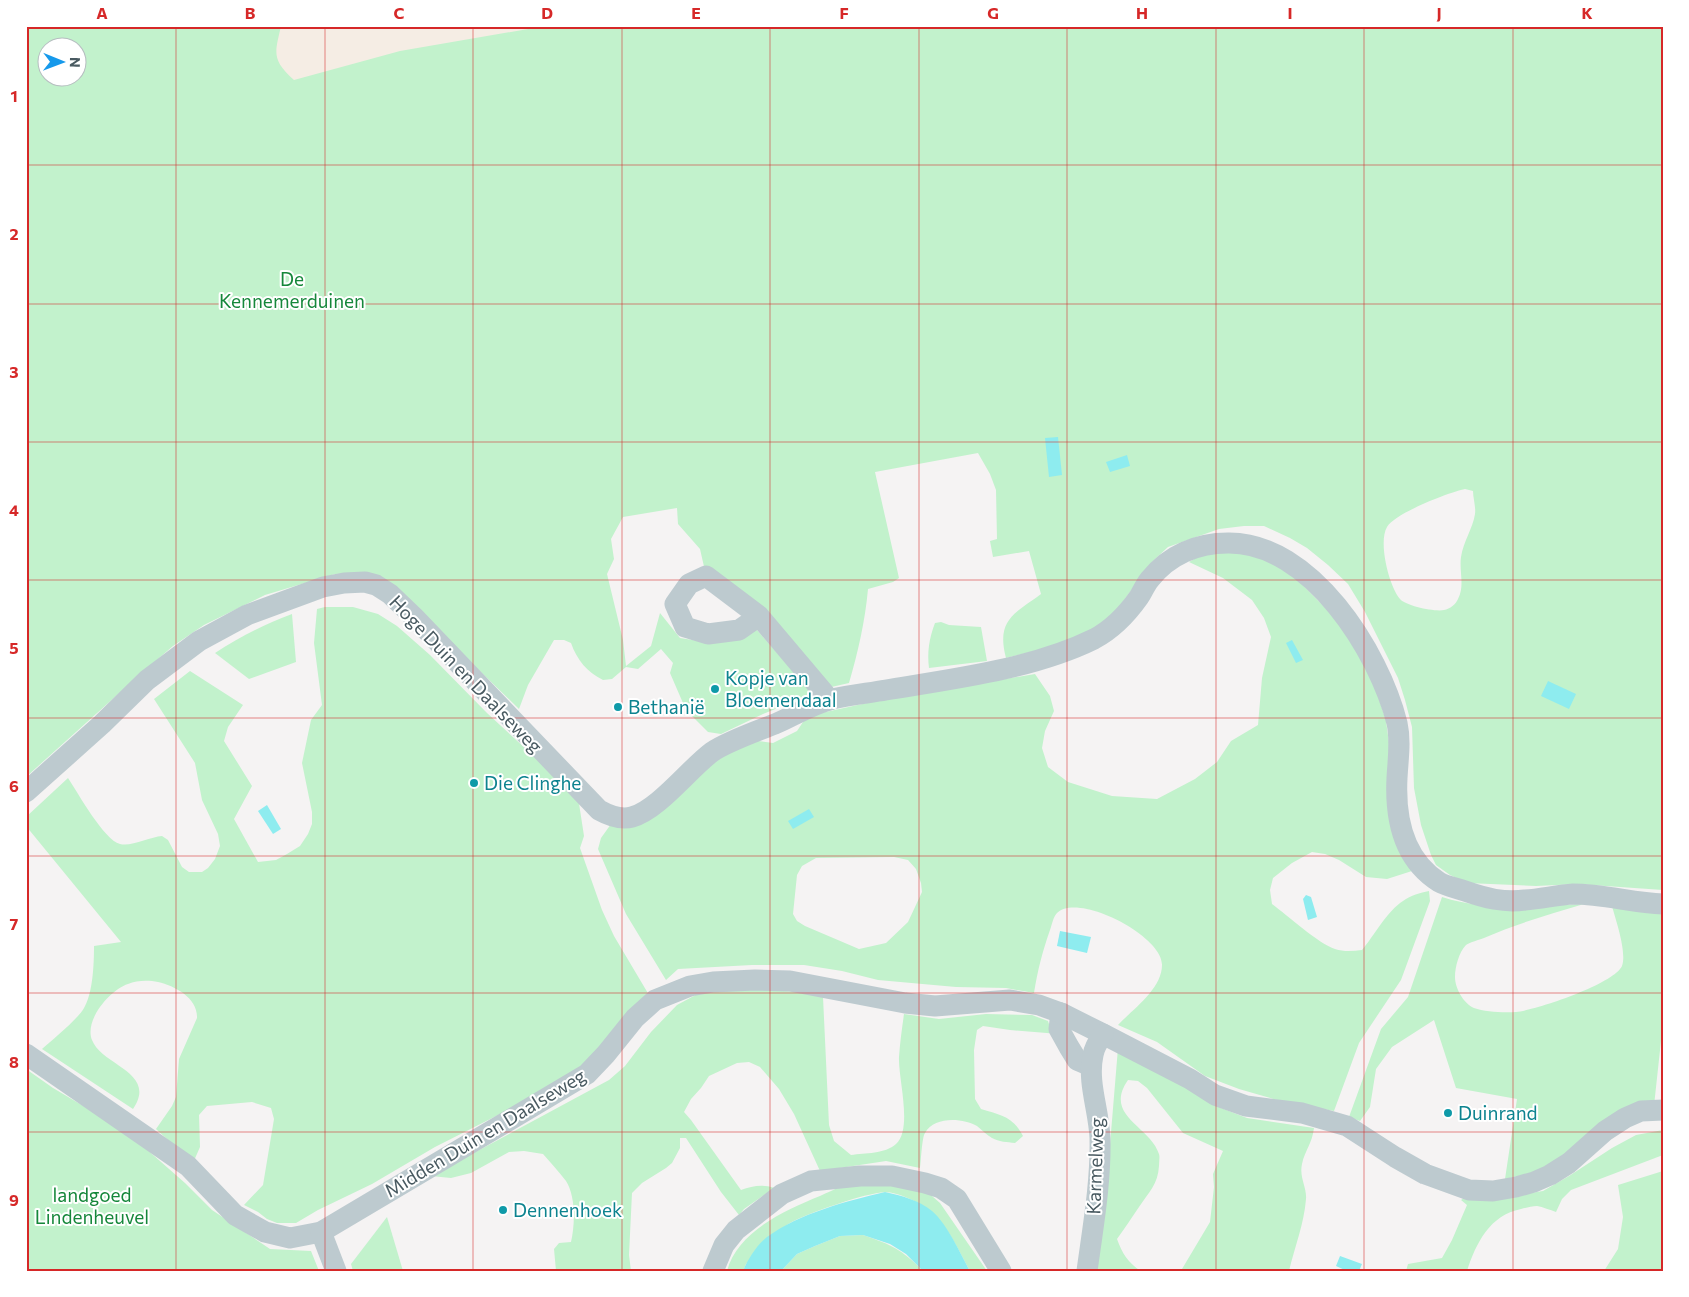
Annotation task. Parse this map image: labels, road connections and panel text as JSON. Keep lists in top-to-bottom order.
{
  "streets": {
    "street": ["Hoge Duin en Daalseweg", "Midden Duin en Daalseweg", "Karmelweg"]
  },
  "crossings": [
    ["Midden Duin en Daalseweg", "Karmelweg"]
  ],
  "parks": ["De Kennemerduinen", "landgoed Lindenheuvel"],
  "places": [
    "Kopje van Bloemendaal",
    "Bethanië",
    "Die Clinghe",
    "Duinrand",
    "Dennenhoek"
  ],
  "north": "right",
  "grid": {
    "columns": [
      "A",
      "B",
      "C",
      "D",
      "E",
      "F",
      "G",
      "H",
      "I",
      "J",
      "K"
    ],
    "rows": [
      "1",
      "2",
      "3",
      "4",
      "5",
      "6",
      "7",
      "8",
      "9"
    ]
  }
}
